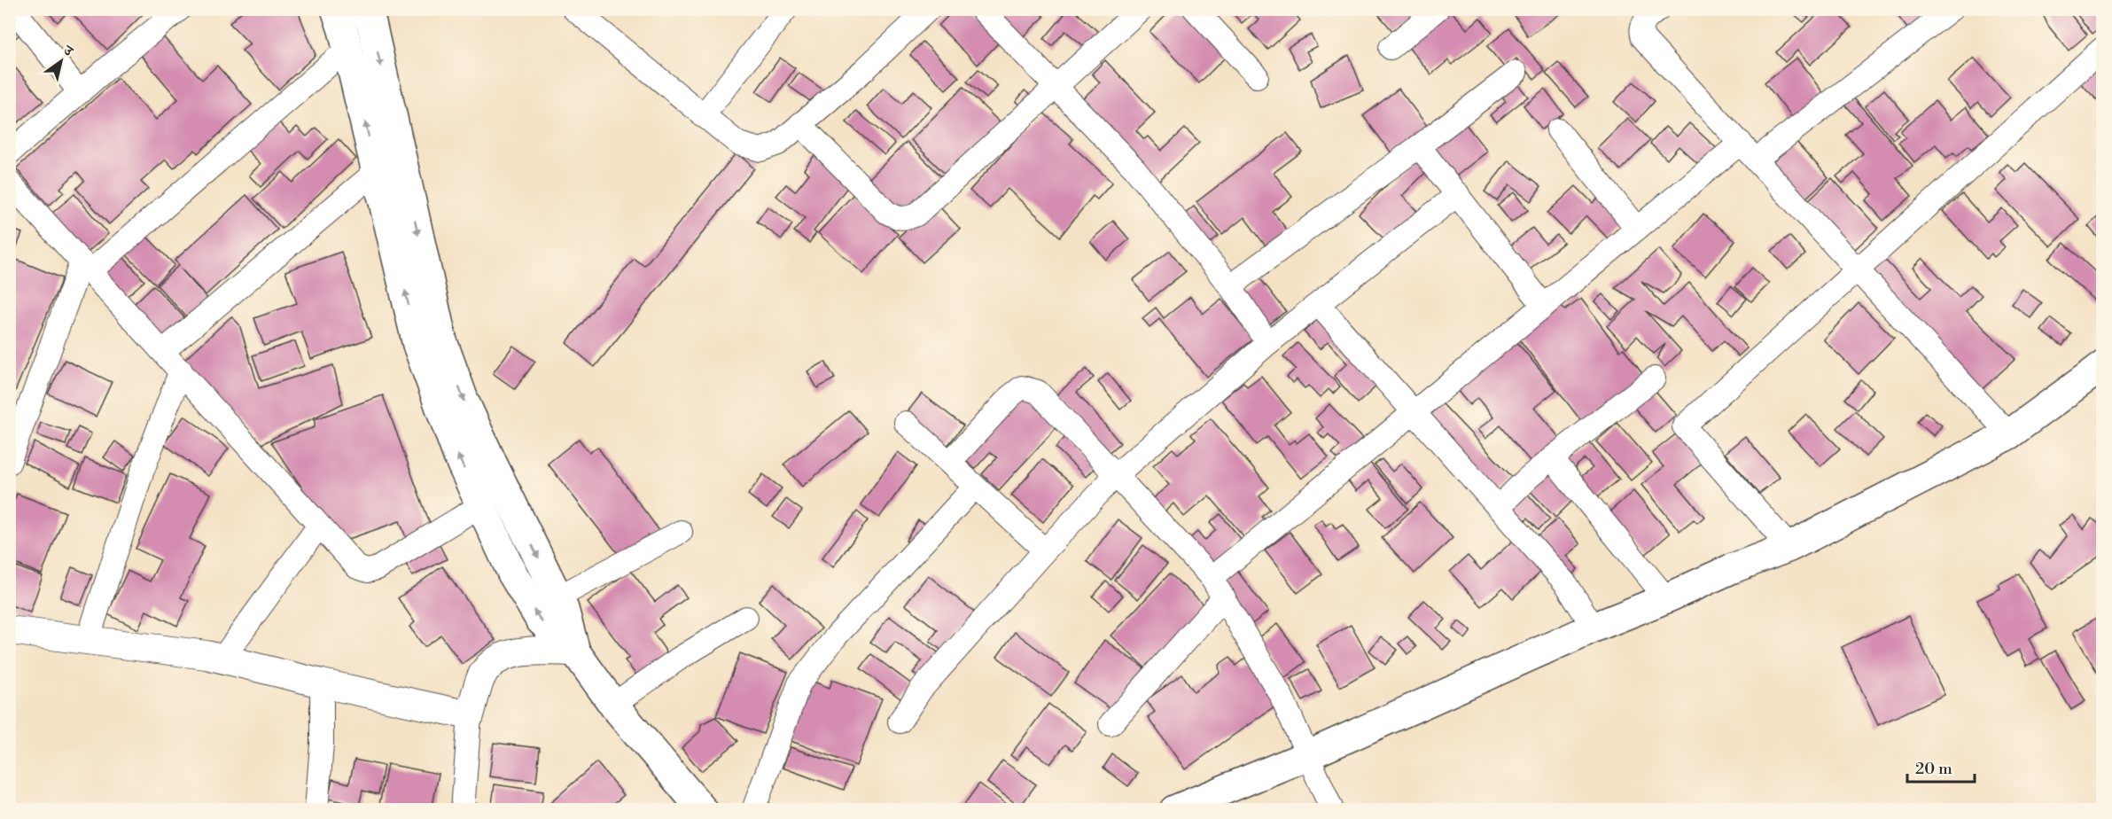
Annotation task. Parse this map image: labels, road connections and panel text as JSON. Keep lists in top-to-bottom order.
{
  "scale_bar": "20 m",
  "north": "top right"
}
